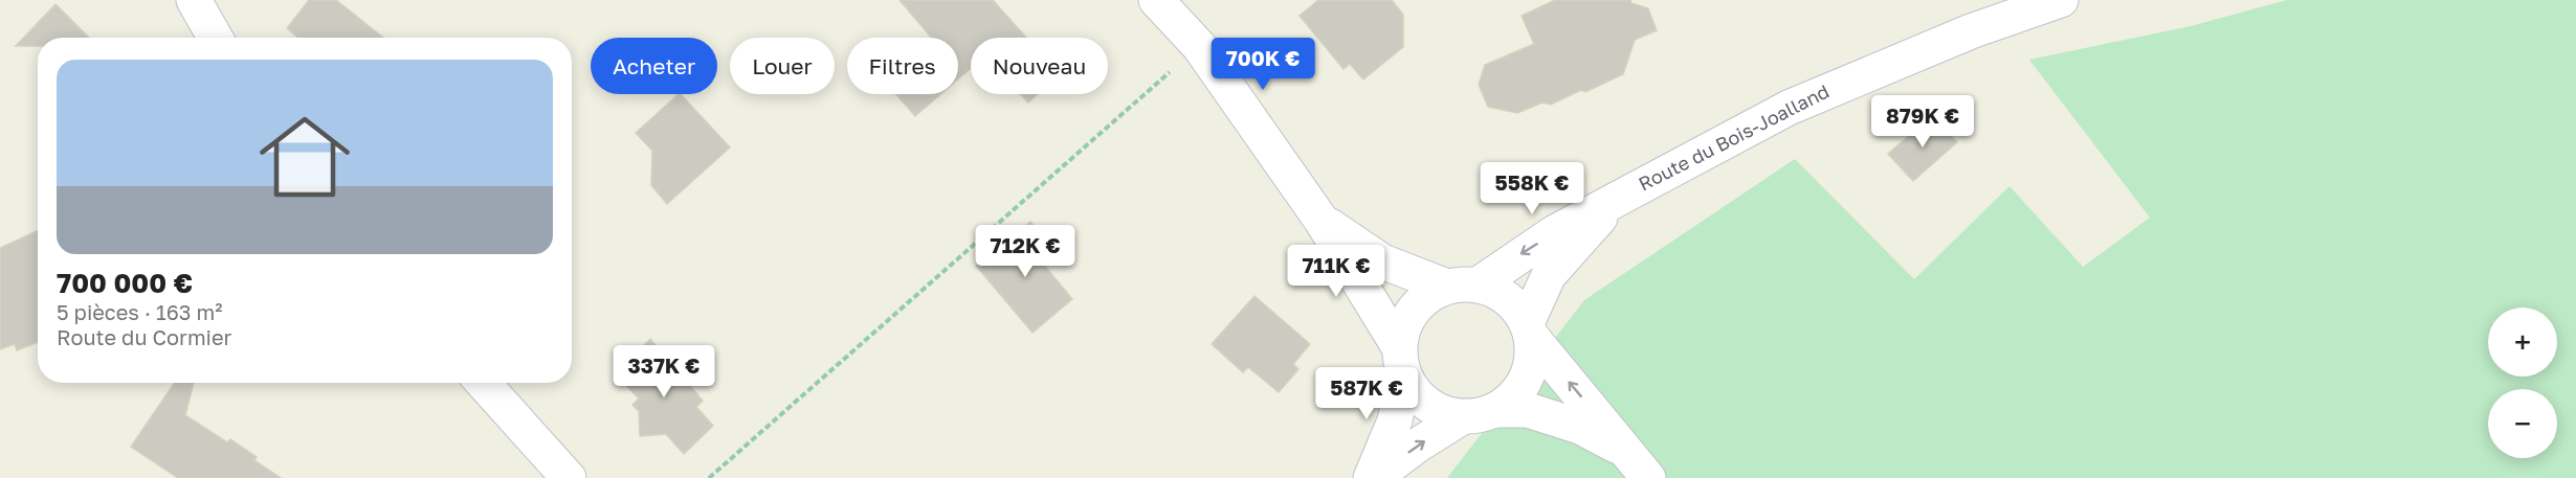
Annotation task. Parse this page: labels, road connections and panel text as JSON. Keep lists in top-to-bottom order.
{
  "streets": {
    "street": ["Route du Bois-Joalland"]
  },
  "page": {
    "price": [
      "700K €",
      "879K €",
      "558K €",
      "712K €",
      "711K €",
      "337K €",
      "587K €"
    ],
    "chip": [
      "Acheter",
      "Louer",
      "Filtres",
      "Nouveau"
    ],
    "list": [
      {
        "name": "700 000 €",
        "note": "5 pièces · 163 m² · Route du Cormier"
      }
    ],
    "map_buttons": ["+", "−"]
  }
}
